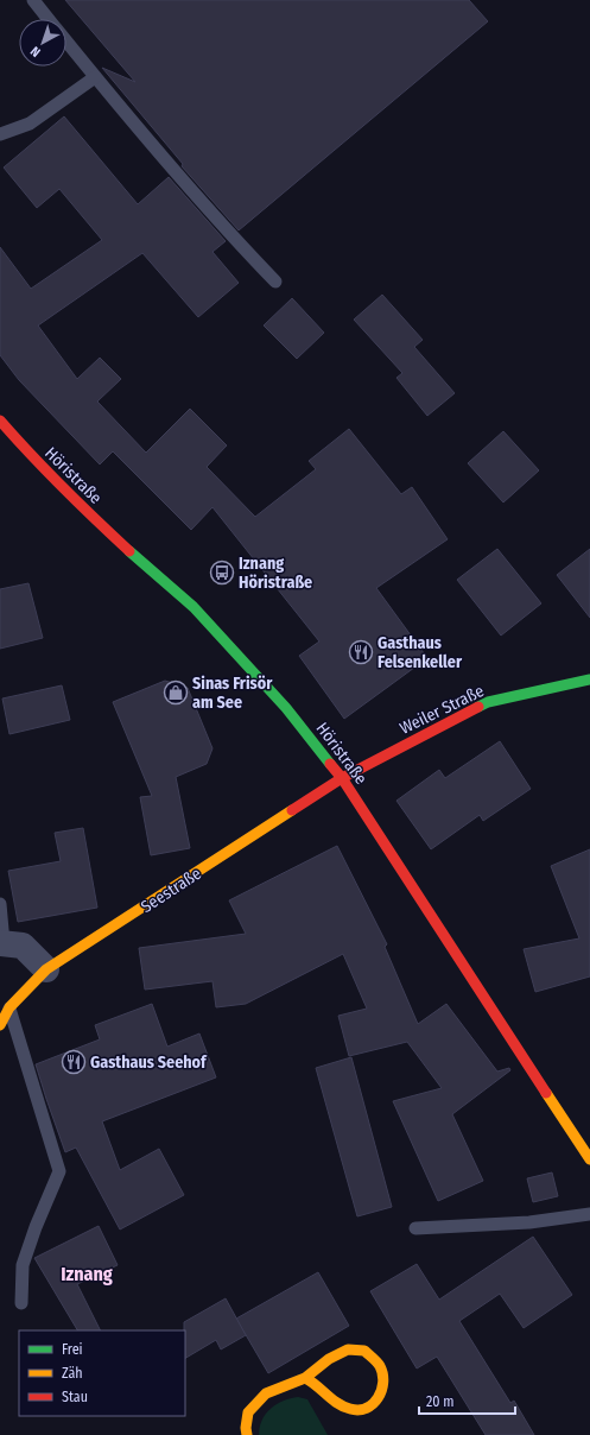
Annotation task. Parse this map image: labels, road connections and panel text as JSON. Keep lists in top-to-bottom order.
{
  "streets": {
    "street": ["Höristraße", "Weiler Straße", "Seestraße"]
  },
  "crossings": [
    ["Höristraße", "Weiler Straße"],
    ["Höristraße", "Seestraße"],
    ["Weiler Straße", "Seestraße"]
  ],
  "districts": ["Iznang"],
  "places": {
    "bus stop": ["Iznang Höristraße"],
    "restaurant": ["Gasthaus Felsenkeller", "Gasthaus Seehof"],
    "shop": ["Sinas Frisör am See"]
  },
  "legend": ["Frei", "Zäh", "Stau"],
  "scale_bar": "20 m",
  "north": "bottom left"
}
